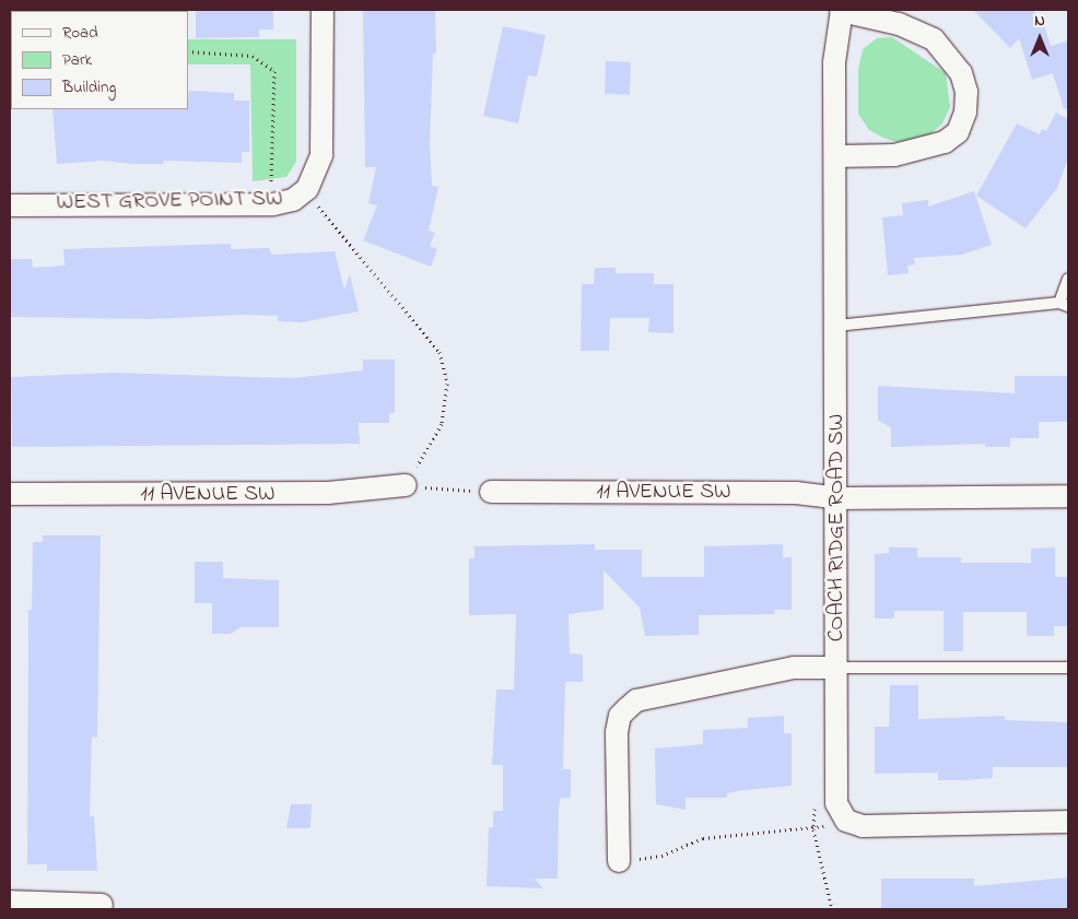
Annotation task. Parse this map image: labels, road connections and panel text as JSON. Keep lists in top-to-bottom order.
{
  "streets": {
    "street": ["WEST GROVE POINT SW", "11 AVENUE SW", "COACH RIDGE ROAD SW"]
  },
  "crossings": [
    ["11 AVENUE SW", "COACH RIDGE ROAD SW"]
  ],
  "legend": ["Road", "Park", "Building"],
  "north": "top"
}
